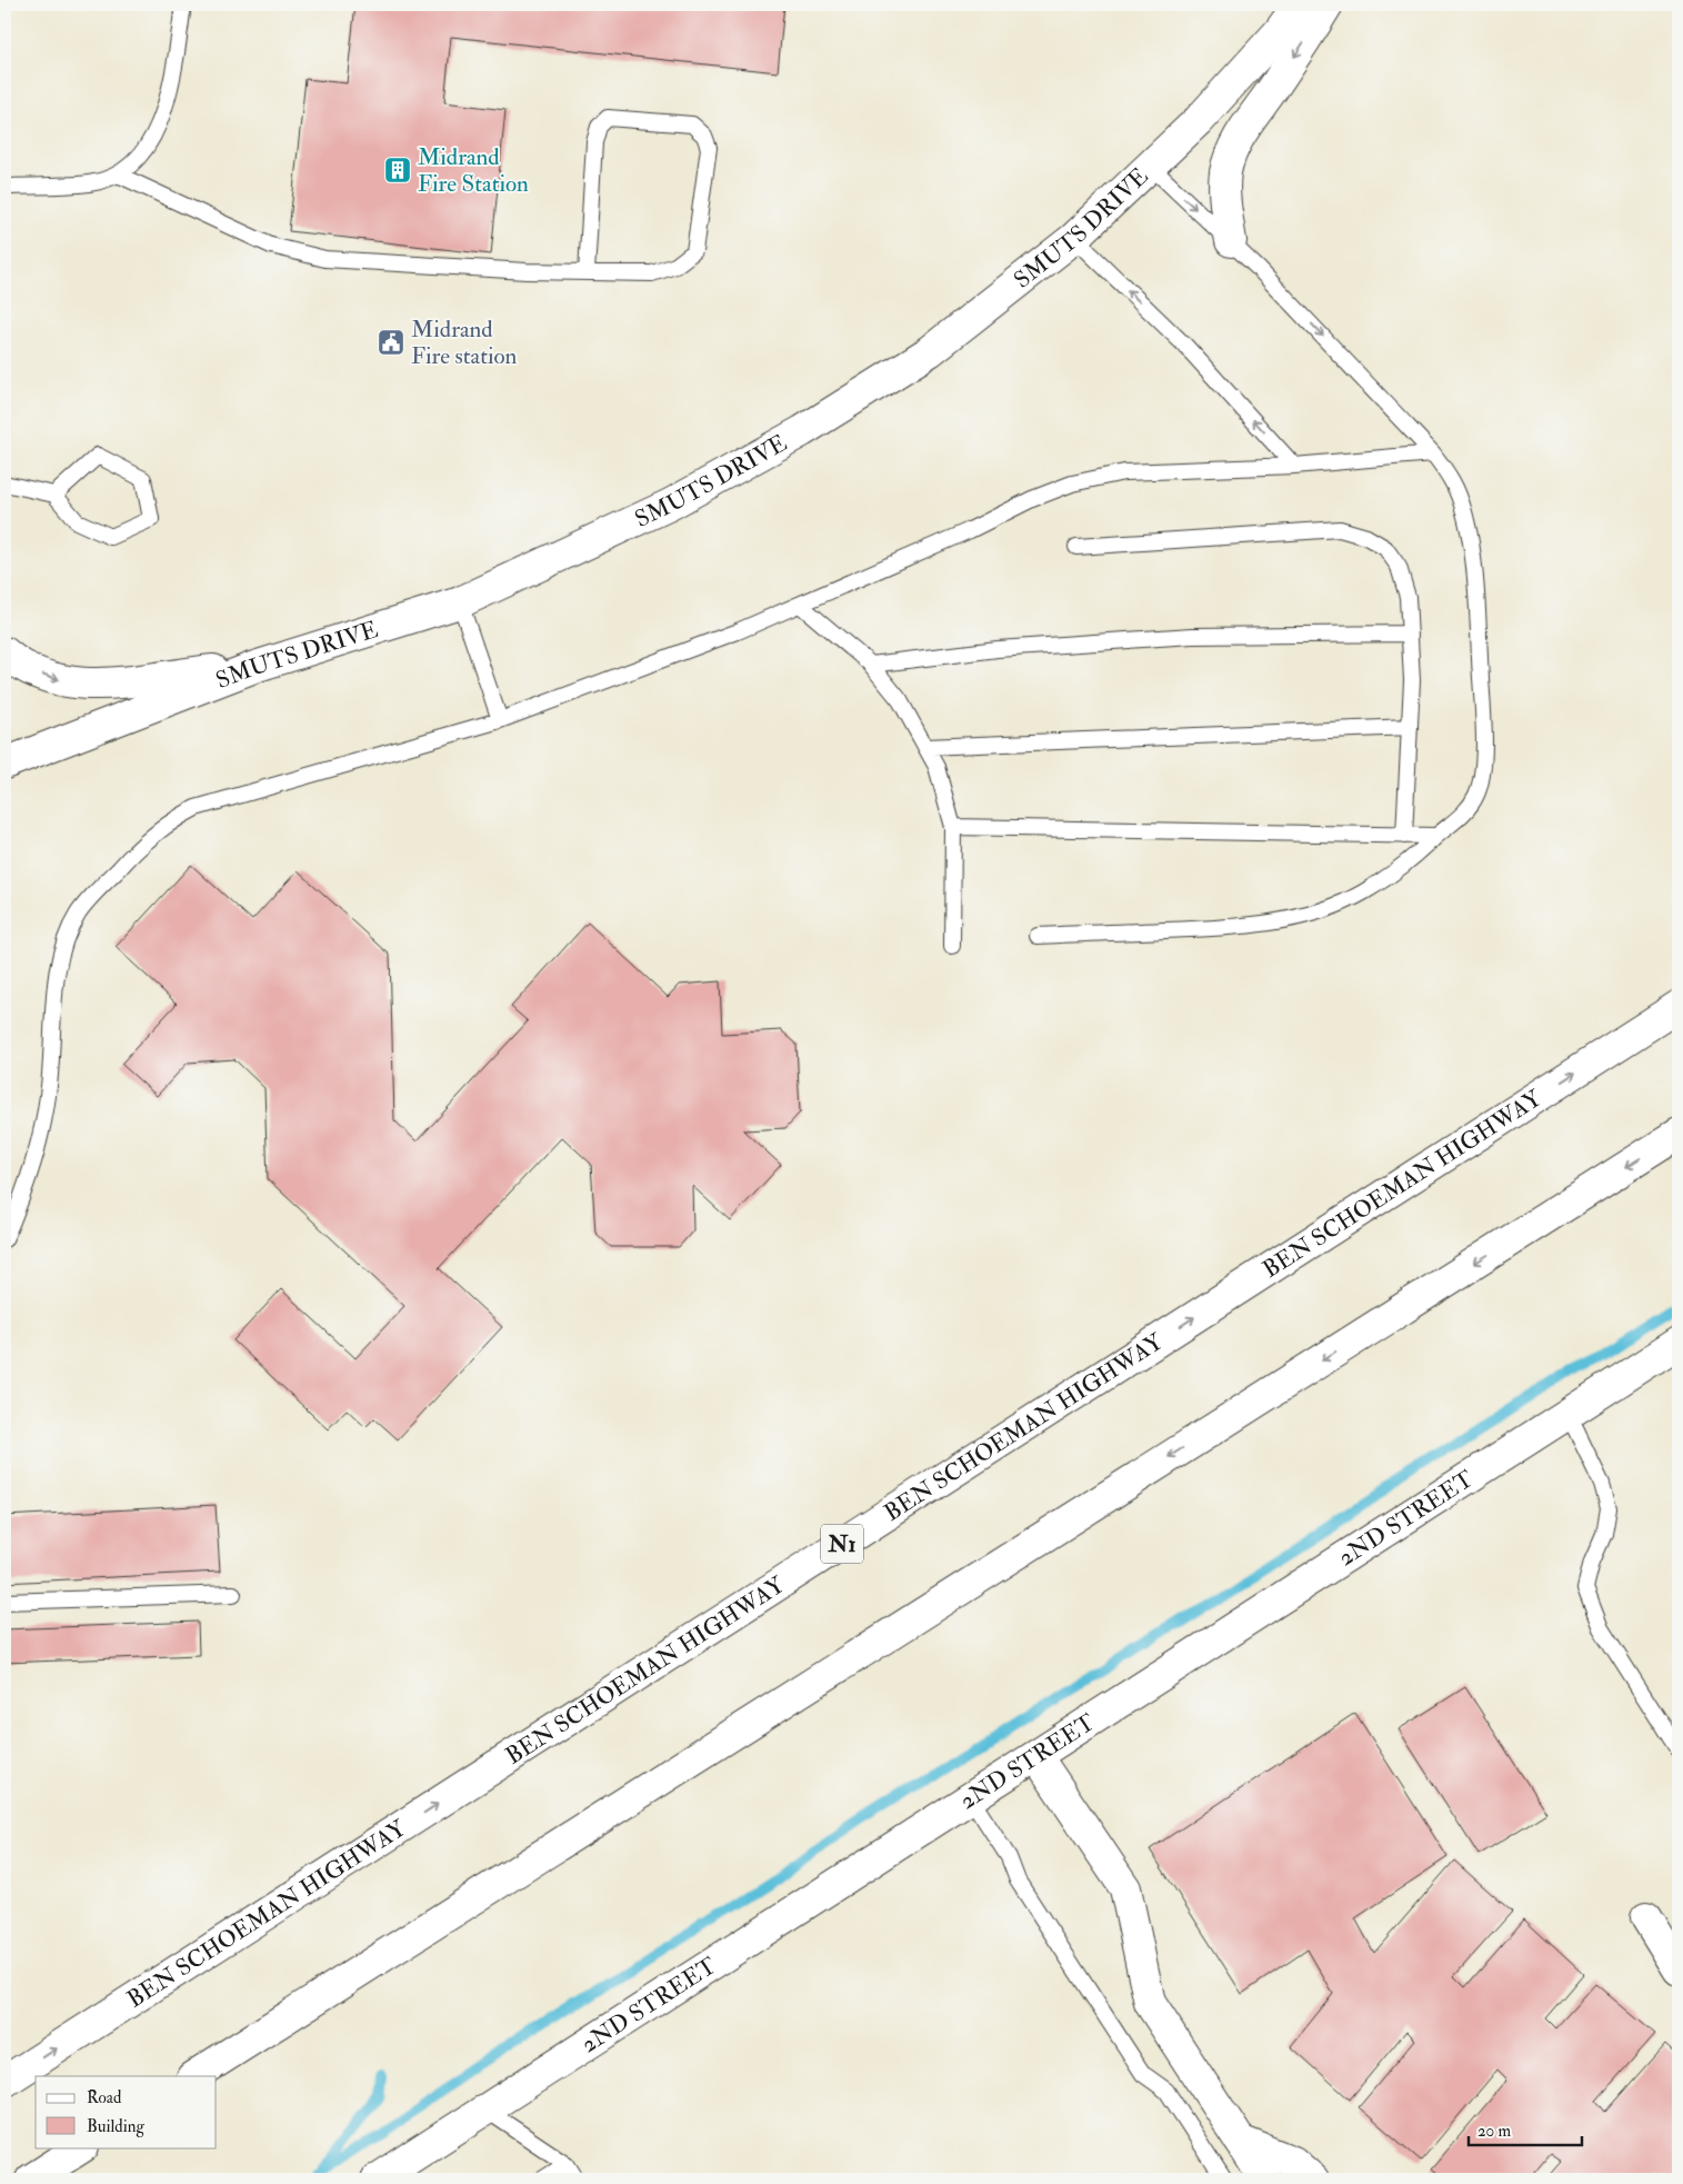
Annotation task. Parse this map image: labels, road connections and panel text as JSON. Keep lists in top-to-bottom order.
{
  "streets": {
    "main road": [
      "SMUTS DRIVE",
      "BEN SCHOEMAN HIGHWAY",
      "2ND STREET",
      "N1"
    ]
  },
  "places": {
    "building": ["Midrand Fire Station"],
    "public building": ["Midrand Fire station"]
  },
  "legend": ["Road", "Building"],
  "scale_bar": "20 m"
}
